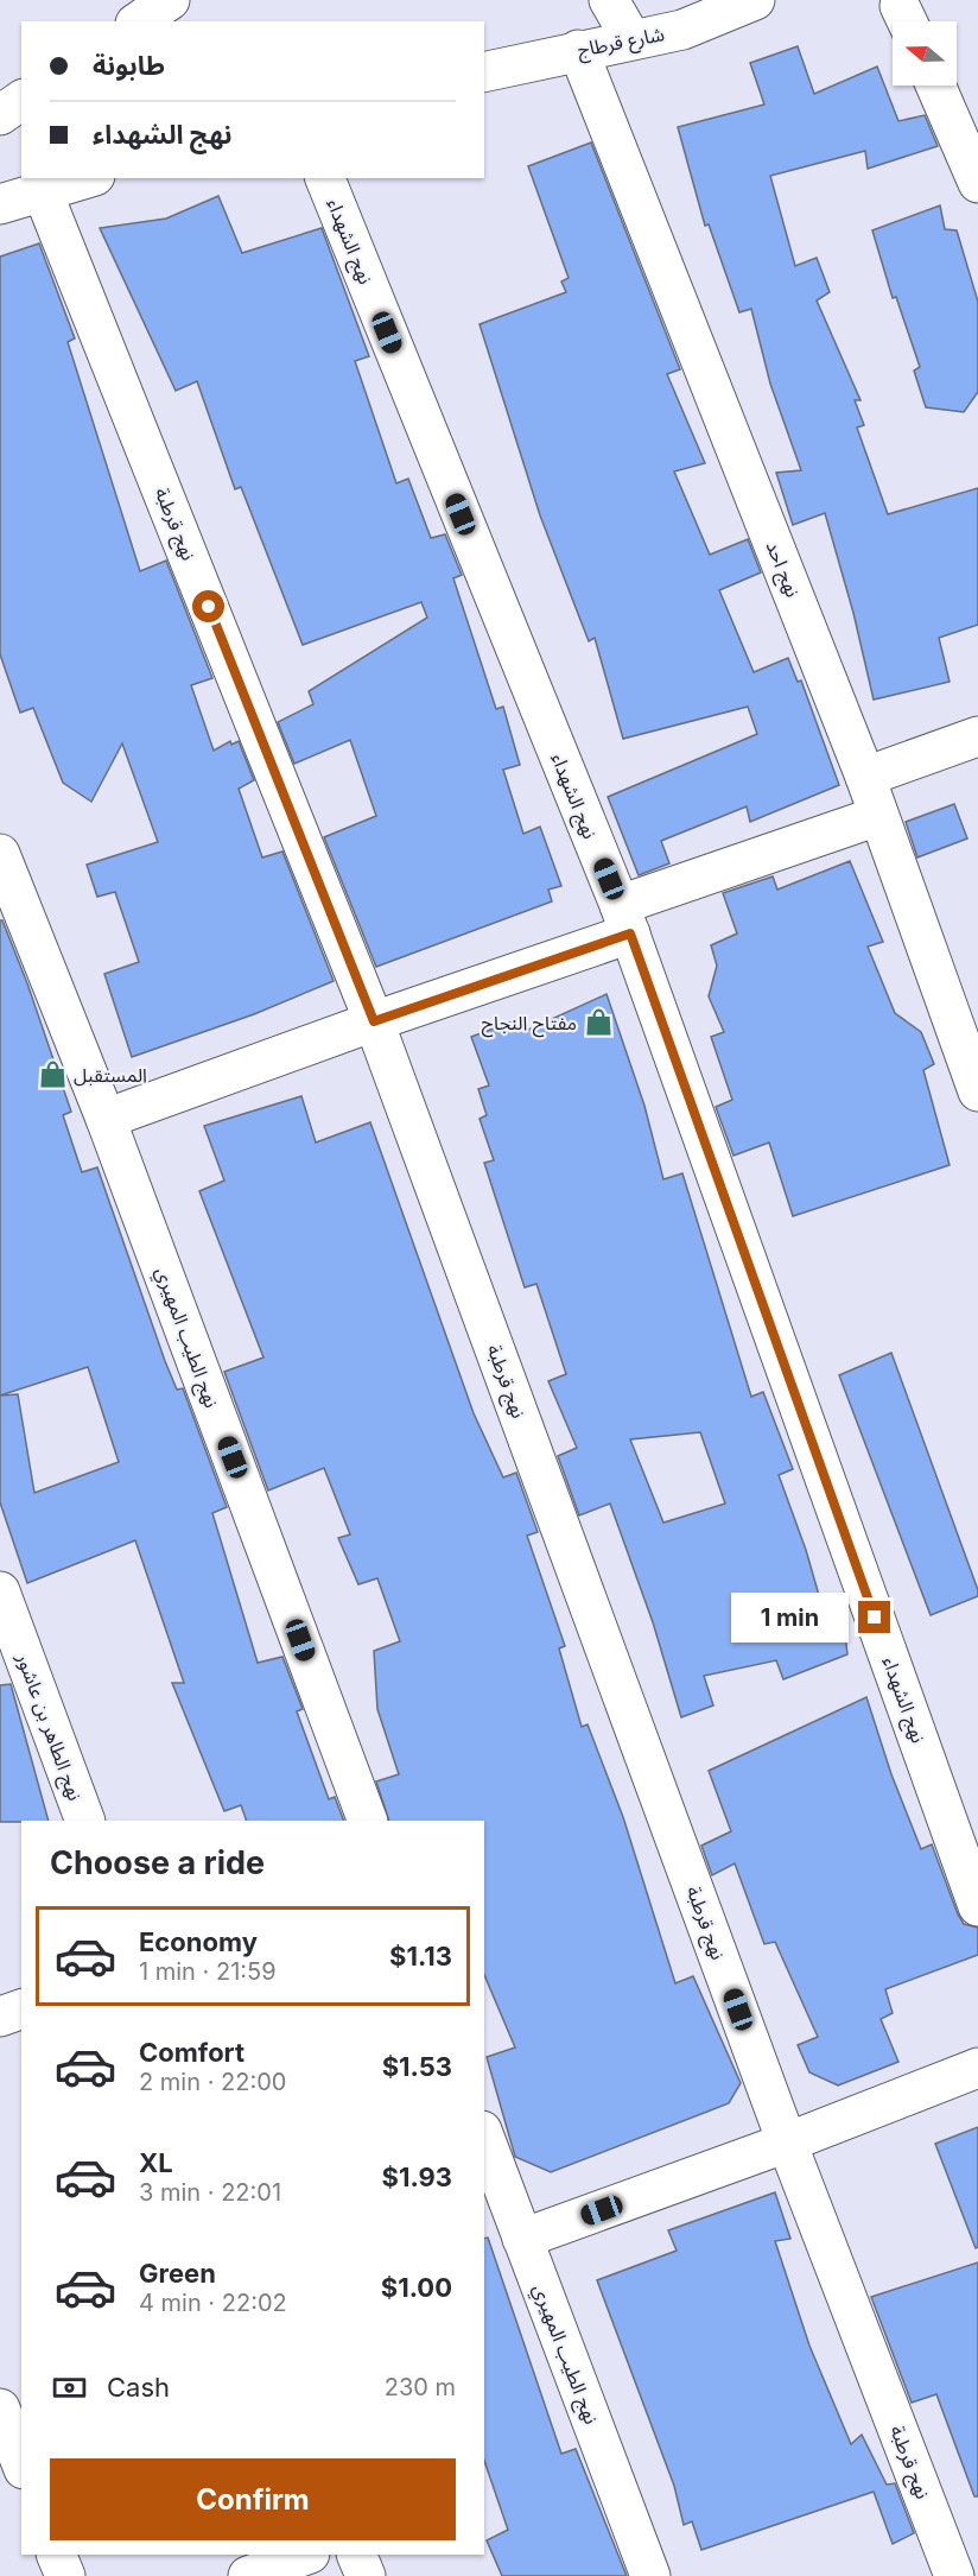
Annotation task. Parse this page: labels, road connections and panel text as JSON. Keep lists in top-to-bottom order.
{
  "streets": {
    "street": [
      "شارع قرطاج",
      "نهج الشهداء",
      "نهج قرطبة",
      "نهج احد",
      "نهج الطيب المهيري",
      "نهج الطاهر بن عاشور"
    ]
  },
  "crossings": [
    ["شارع قرطاج", "نهج احد"]
  ],
  "places": {
    "shop": ["مفتاح النجاح", "المستقبل"]
  },
  "north": "left",
  "page": {
    "banner": ["طابونة", "نهج الشهداء"],
    "bubble": "1 min",
    "heading": "Choose a ride",
    "list": [
      {
        "name": "Economy",
        "note": "1 min · 21:59",
        "value": "$1.13"
      },
      {
        "name": "Comfort",
        "note": "2 min · 22:00",
        "value": "$1.53"
      },
      {
        "name": "XL",
        "note": "3 min · 22:01",
        "value": "$1.93"
      },
      {
        "name": "Green",
        "note": "4 min · 22:02",
        "value": "$1.00"
      }
    ],
    "pay": ["Cash", "230 m"],
    "buttons": "Confirm"
  }
}
